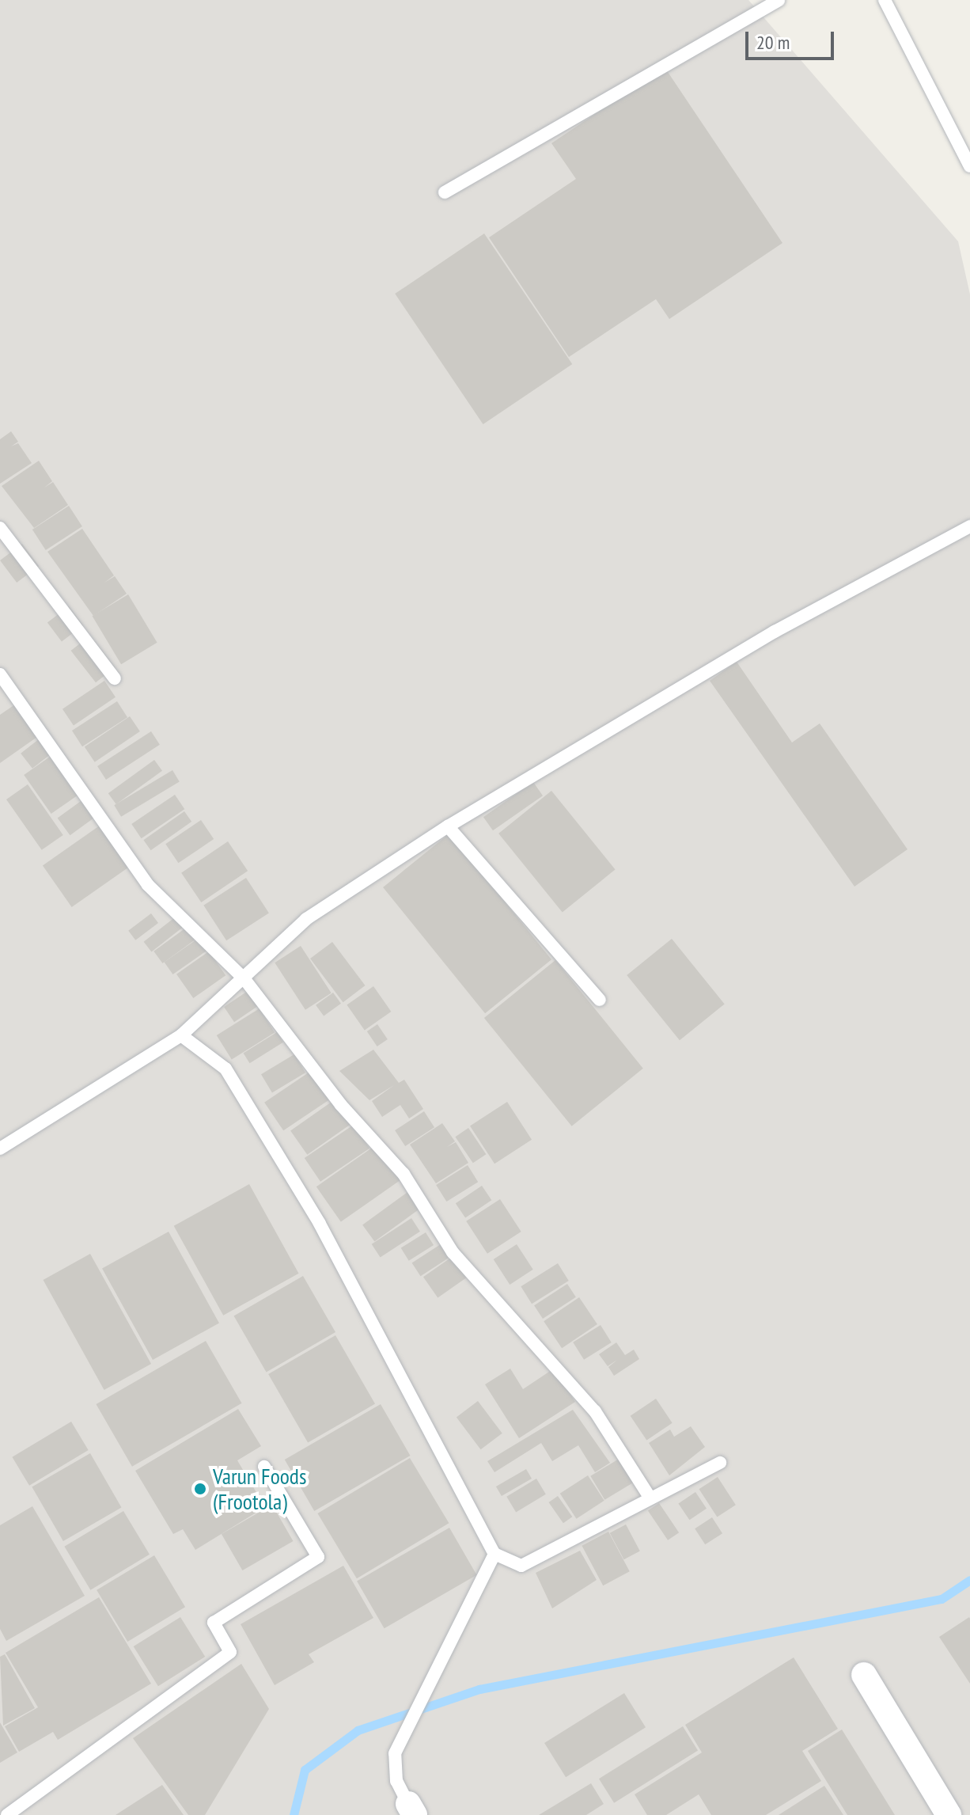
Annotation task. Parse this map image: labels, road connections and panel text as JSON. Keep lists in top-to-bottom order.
{
  "places": ["Varun Foods (Frootola)"],
  "scale_bar": "20 m"
}
